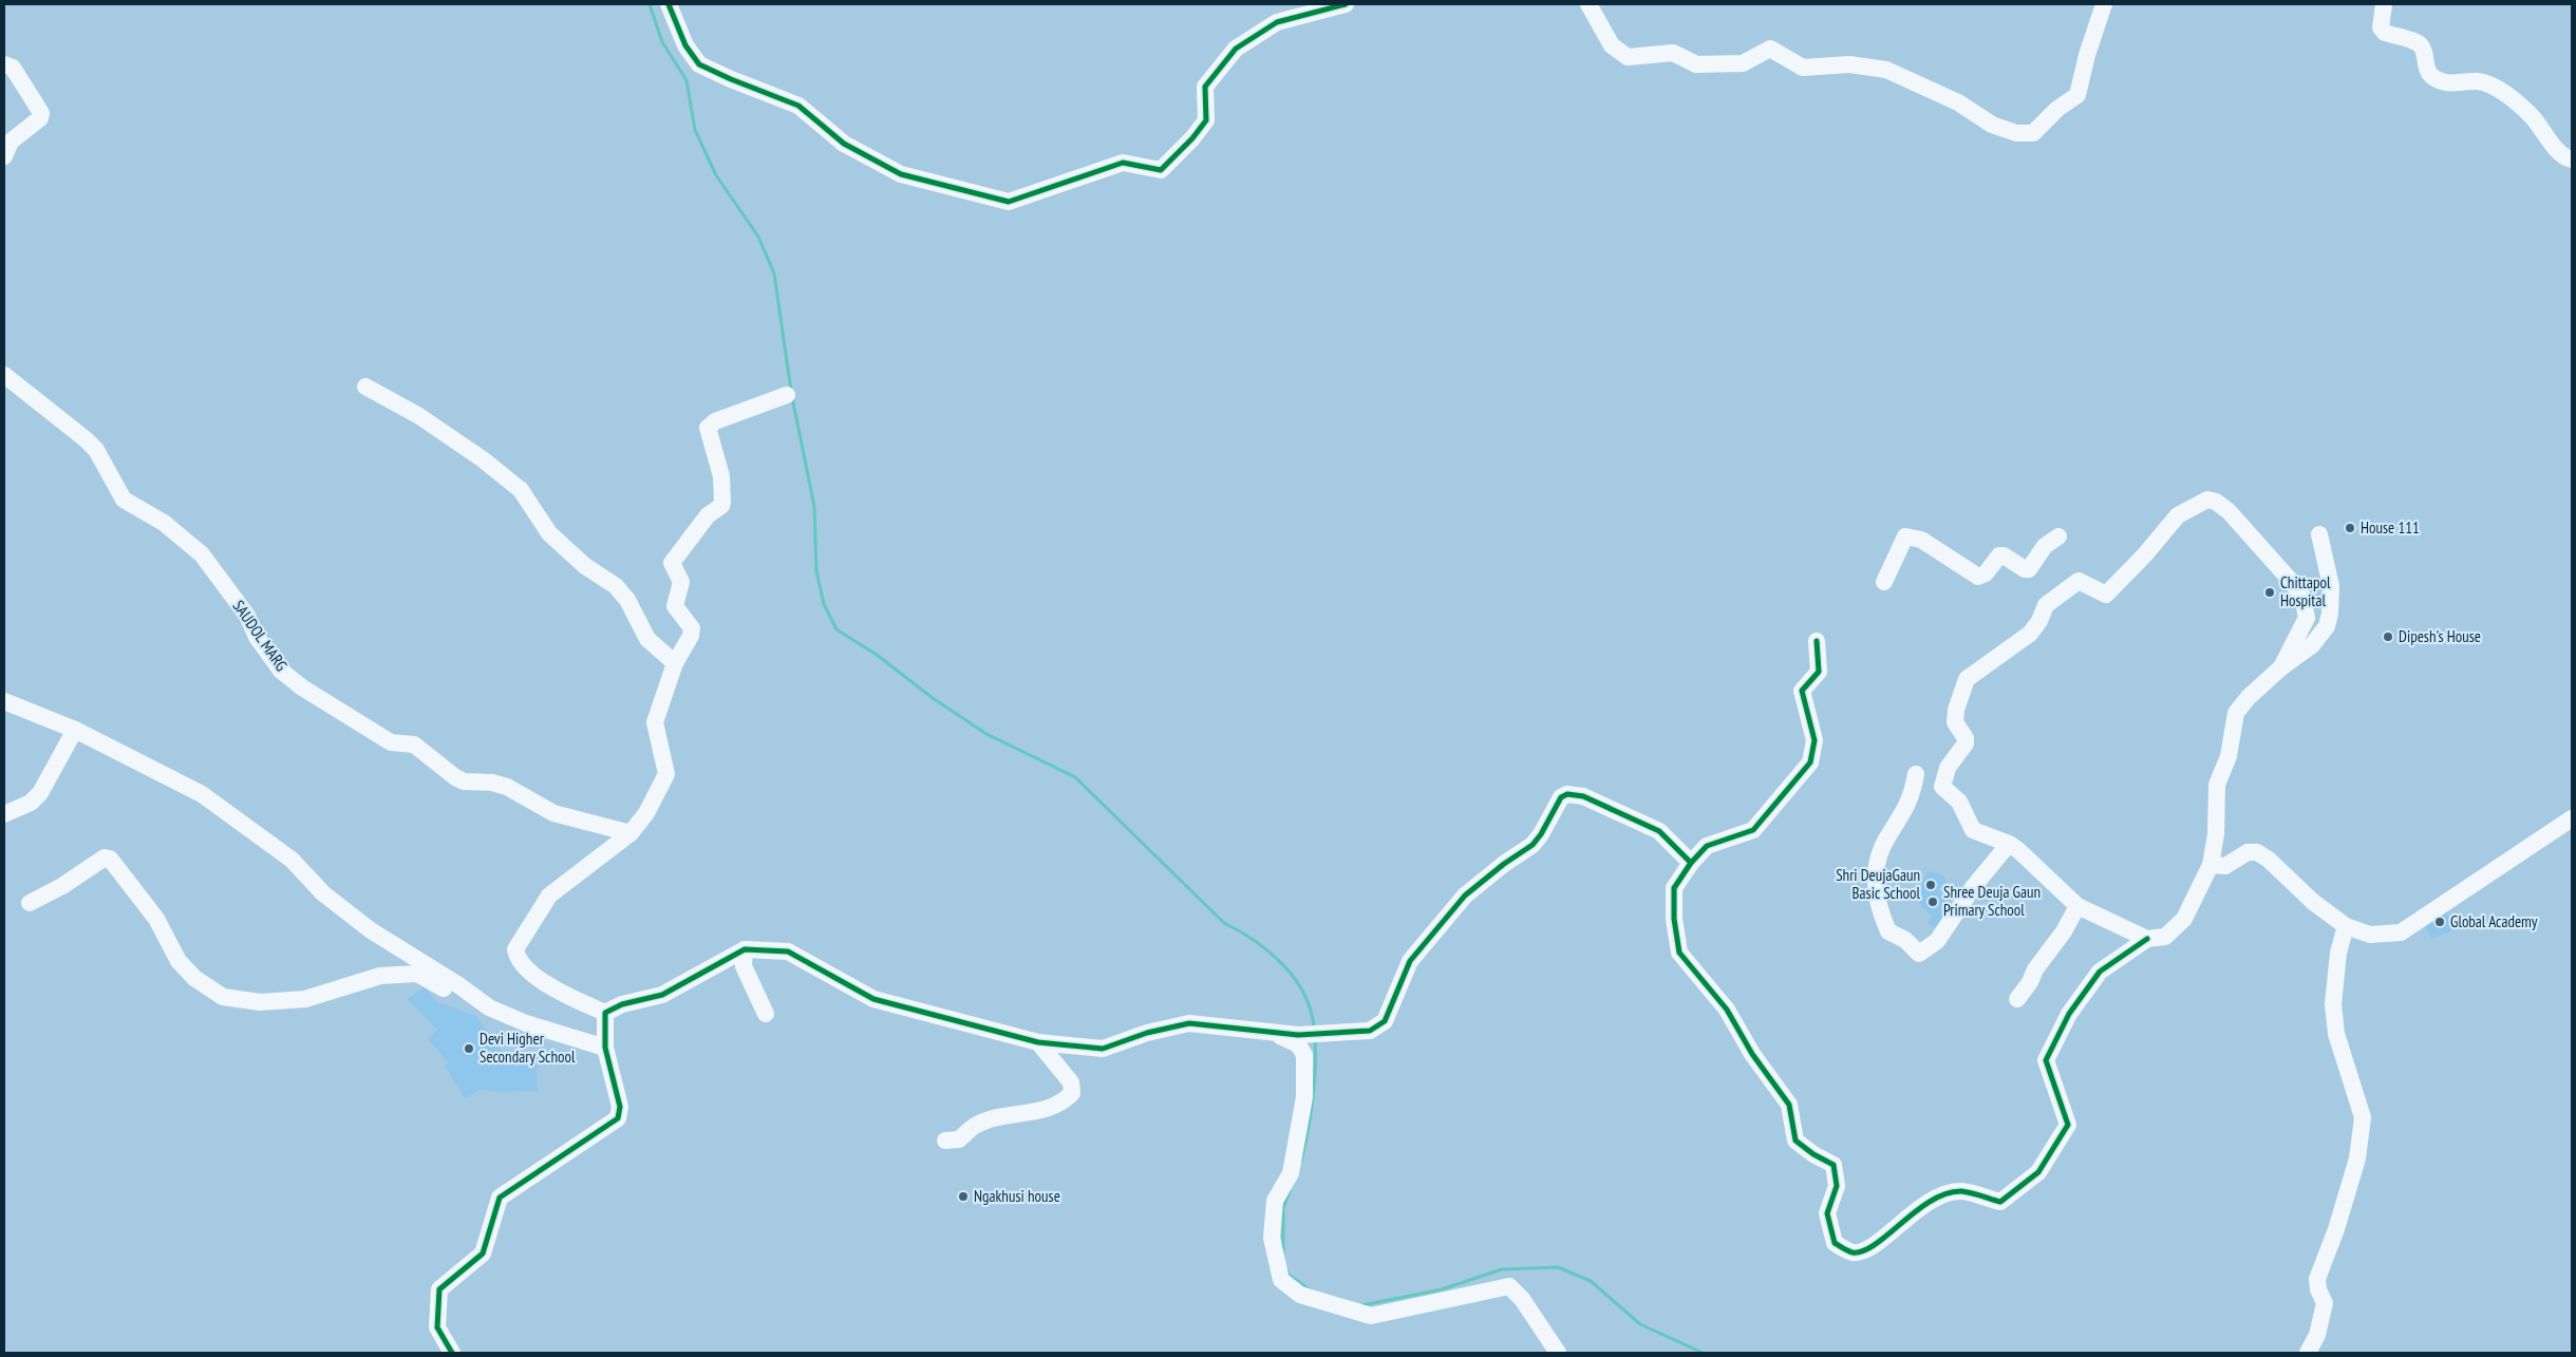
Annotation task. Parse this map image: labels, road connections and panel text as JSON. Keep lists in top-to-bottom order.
{
  "streets": {
    "street": ["SAUDOL MARG"]
  },
  "places": [
    "House 111",
    "Chittapol Hospital",
    "Dipesh's House",
    "Shri DeujaGaun Basic School",
    "Shree Deuja Gaun Primary School",
    "Global Academy",
    "Devi Higher Secondary School",
    "Ngakhusi house"
  ]
}
